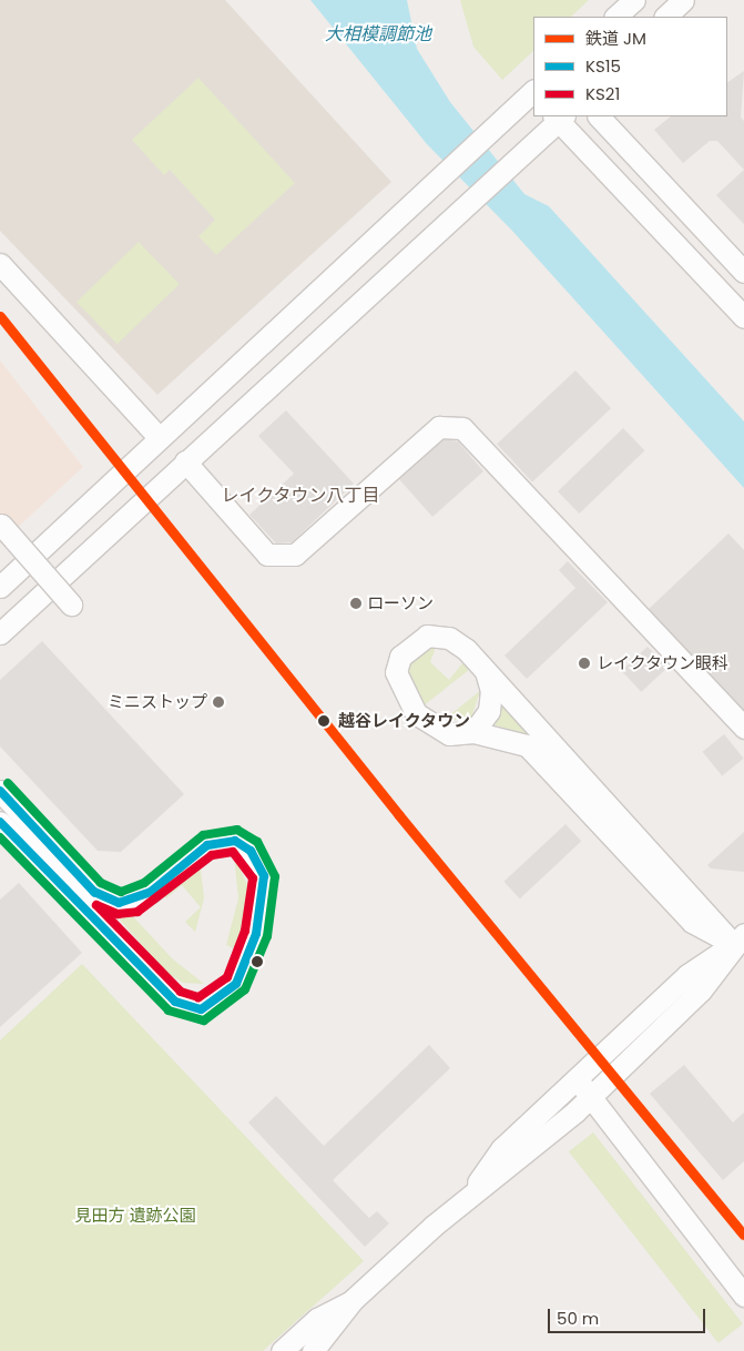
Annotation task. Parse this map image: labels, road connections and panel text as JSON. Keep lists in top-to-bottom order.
{
  "districts": ["レイクタウン八丁目"],
  "water": ["大相模調節池"],
  "parks": ["見田方 遺跡公園"],
  "places": [
    "ローソン",
    "レイクタウン眼科",
    "ミニストップ",
    "越谷レイクタウン"
  ],
  "lines": ["rail line JM", "transit line KS15", "transit line KS21"],
  "legend": ["鉄道 JM", "KS15", "KS21"],
  "scale_bar": "50 m"
}
